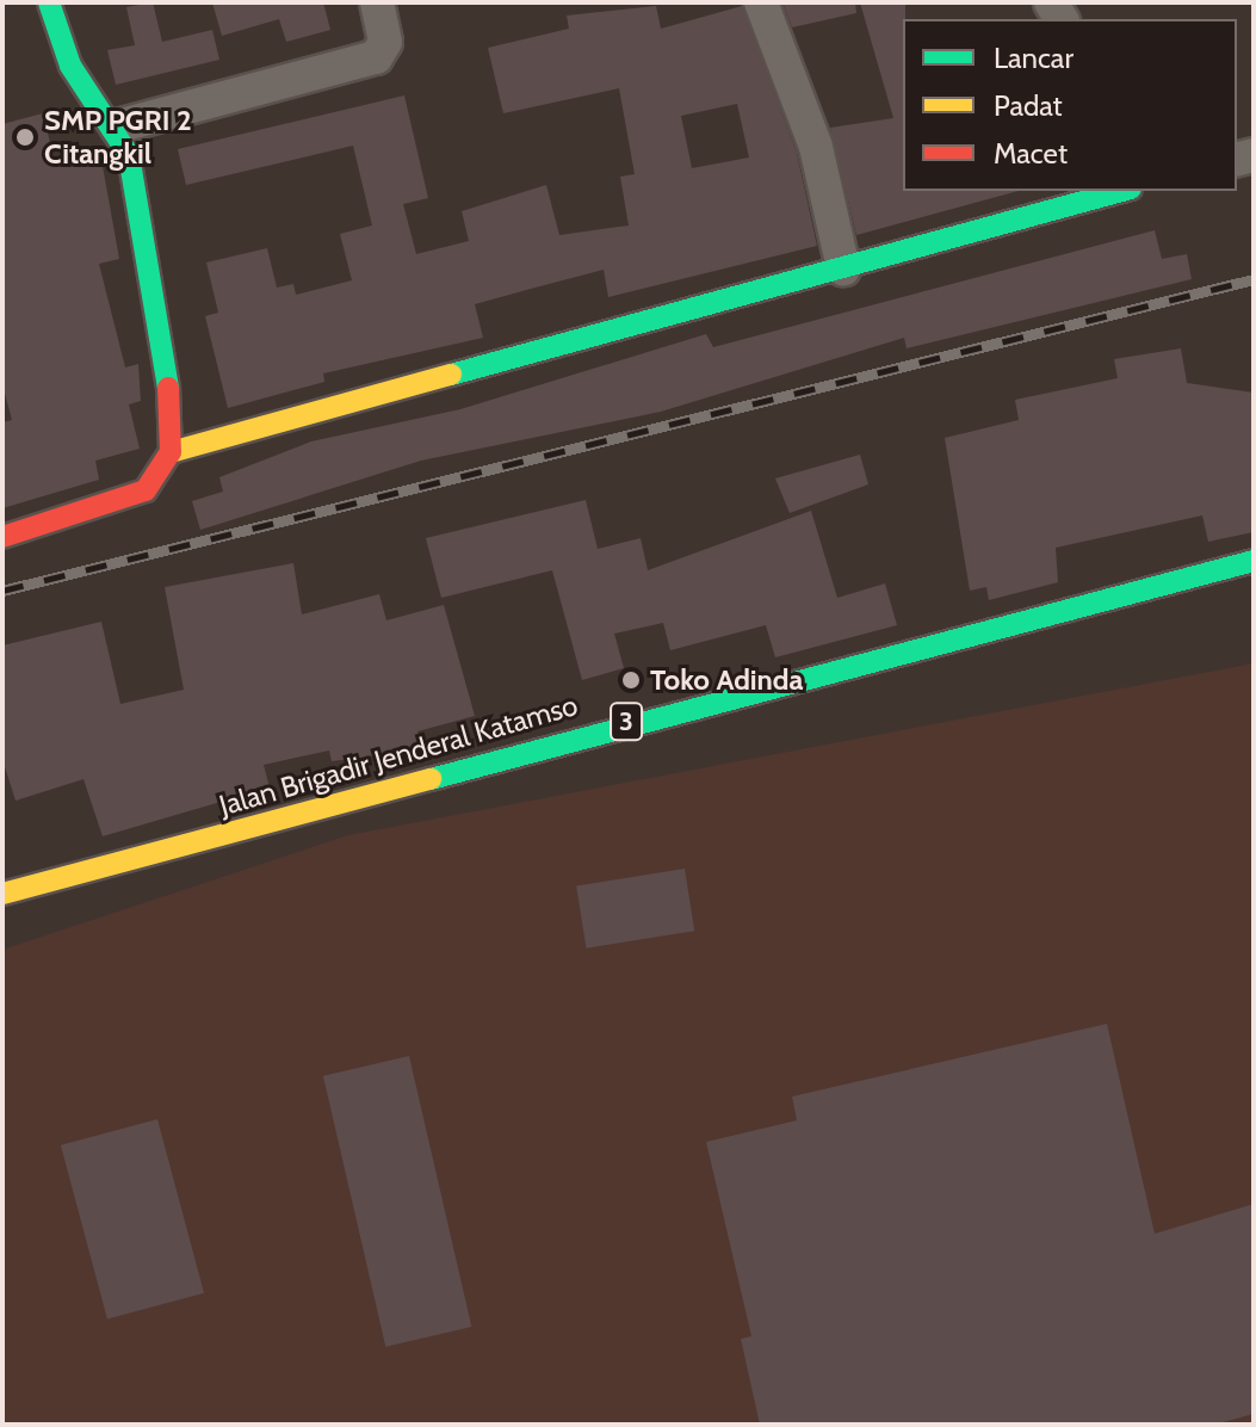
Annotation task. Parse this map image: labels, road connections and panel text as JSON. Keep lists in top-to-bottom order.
{
  "streets": {
    "main road": ["3", "Jalan Brigadir Jenderal Katamso"]
  },
  "places": ["SMP PGRI 2 Citangkil", "Toko Adinda"],
  "legend": ["Lancar", "Padat", "Macet"]
}
